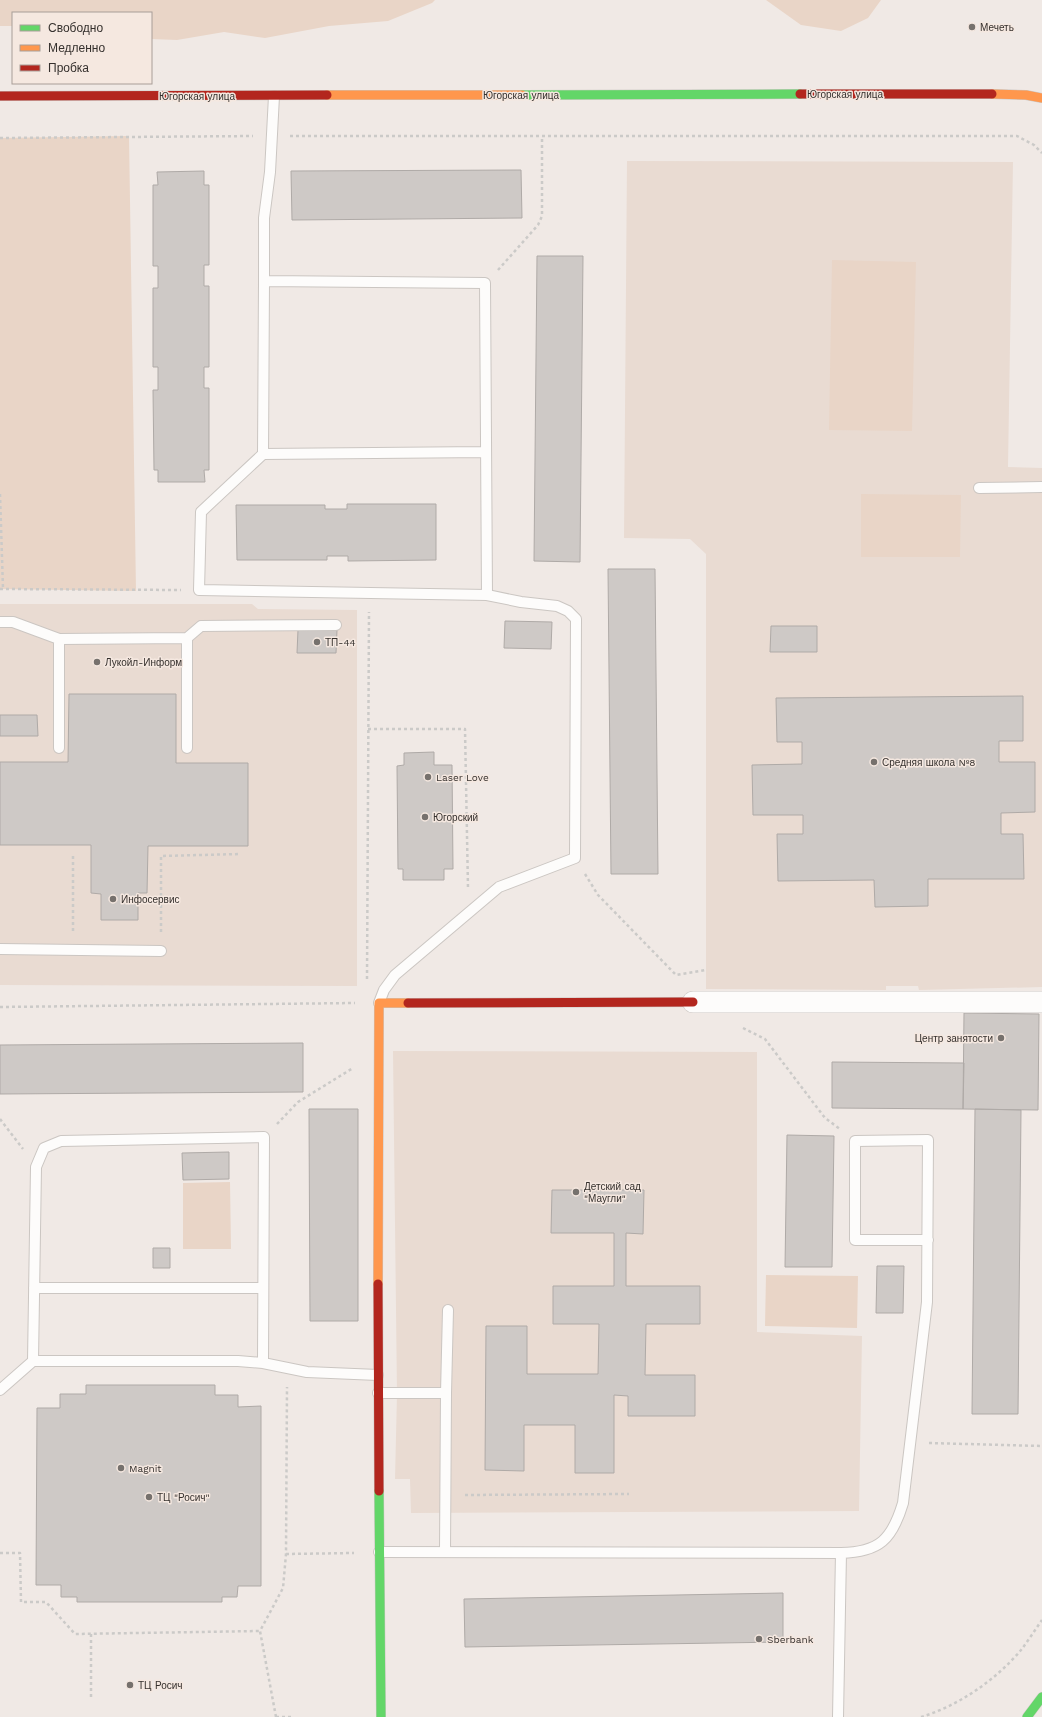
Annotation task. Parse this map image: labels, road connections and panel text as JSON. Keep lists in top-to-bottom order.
{
  "streets": {
    "street": ["Югорская улица"]
  },
  "places": [
    "Мечеть",
    "ТП-44",
    "Лукойл-Информ",
    "Средняя школа №8",
    "Laser Love",
    "Югорский",
    "Инфосервис",
    "Центр занятости",
    "Детский сад \"Маугли\"",
    "Magnit",
    "ТЦ \"Росич\"",
    "Sberbank",
    "ТЦ Росич"
  ],
  "legend": ["Свободно", "Медленно", "Пробка"]
}
